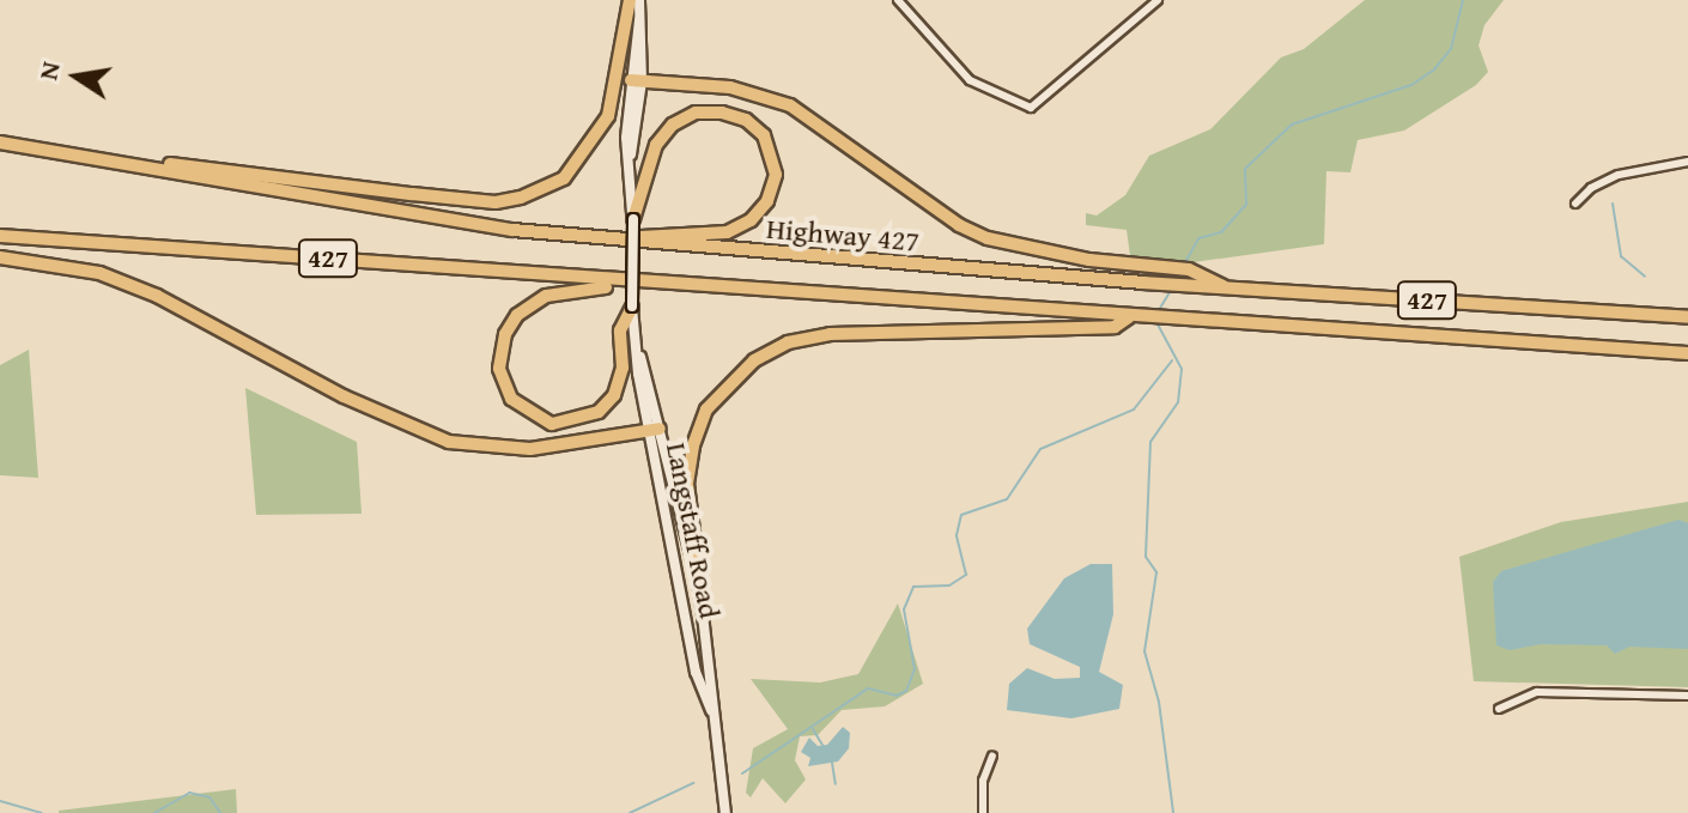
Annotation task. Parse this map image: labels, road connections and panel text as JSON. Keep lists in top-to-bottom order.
{
  "streets": {
    "highway": ["Highway 427", "427"],
    "main road": ["Langstaff Road"]
  },
  "north": "left"
}
